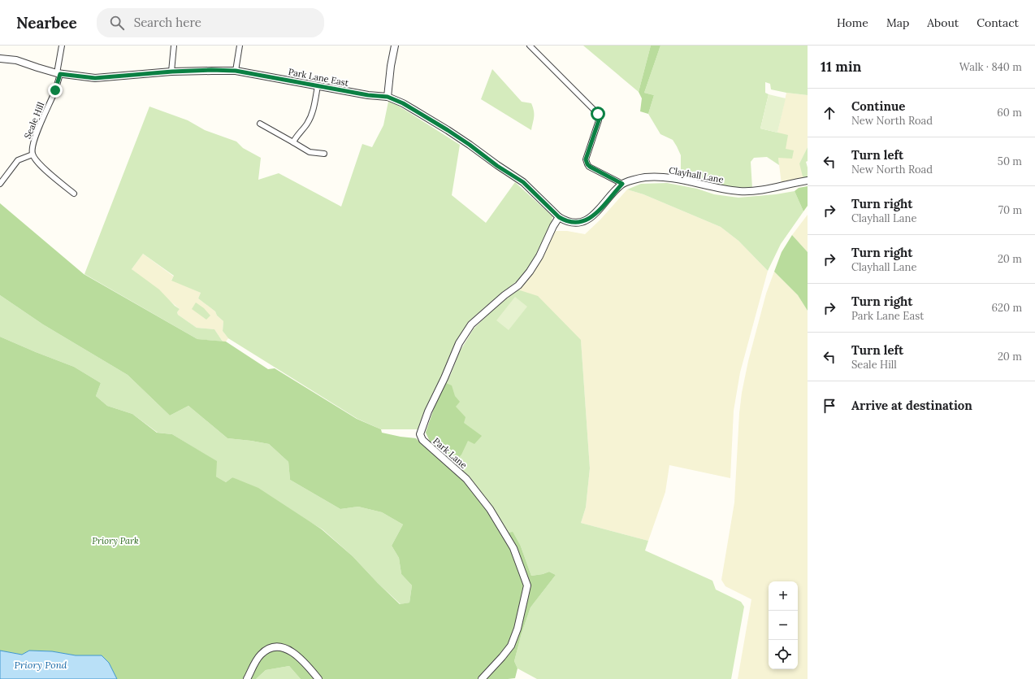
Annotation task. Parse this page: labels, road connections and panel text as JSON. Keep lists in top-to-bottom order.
{
  "streets": {
    "street": [
      "Park Lane East",
      "Seale Hill",
      "Clayhall Lane",
      "Park Lane"
    ]
  },
  "crossings": [
    ["Park Lane East", "Seale Hill"],
    ["Park Lane East", "Park Lane"]
  ],
  "water": ["Priory Pond"],
  "parks": ["Priory Park"],
  "page": {
    "header": "Nearbee",
    "search": "Search here",
    "nav": [
      "Home",
      "Map",
      "About",
      "Contact"
    ],
    "heading": ["11 min", "Walk · 840 m"],
    "list": [
      ["Continue", "New North Road", "60 m"],
      ["Turn left", "New North Road", "50 m"],
      ["Turn right", "Clayhall Lane", "70 m"],
      ["Turn right", "Clayhall Lane", "20 m"],
      ["Turn right", "Park Lane East", "620 m"],
      ["Turn left", "Seale Hill", "20 m"],
      "Arrive at destination"
    ],
    "map_buttons": ["+", "−"]
  }
}
